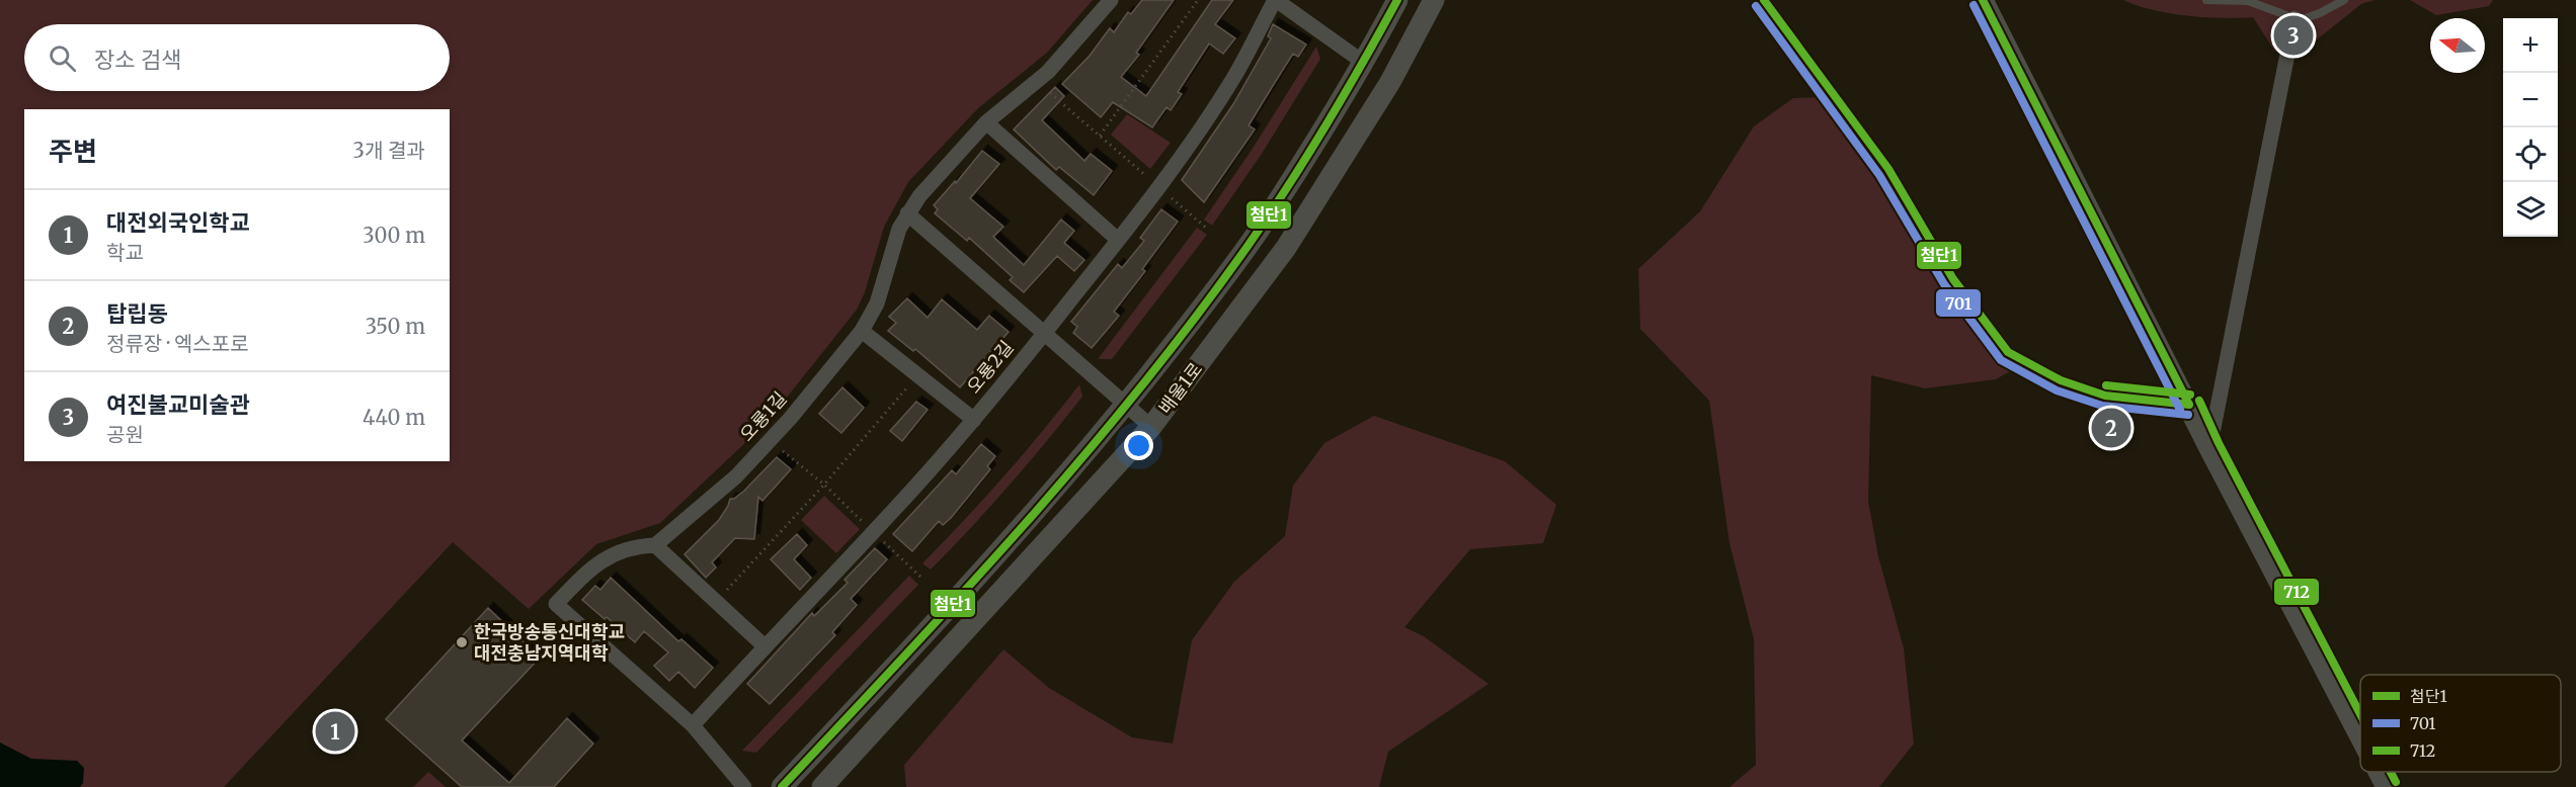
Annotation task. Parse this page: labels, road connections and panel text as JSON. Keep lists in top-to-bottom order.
{
  "streets": {
    "main road": ["배울1로"],
    "street": ["오룡2길", "오룡1길"]
  },
  "crossings": [
    ["오룡2길", "오룡1길"]
  ],
  "places": ["한국방송통신대학교 대전충남지역대학"],
  "lines": ["transit line 첨단1", "transit line 701", "transit line 712"],
  "legend": ["첨단1", "701", "712"],
  "north": "left",
  "page": {
    "pins": ["3", "2", "1"],
    "map_buttons": ["+", "−"],
    "search": "장소 검색",
    "heading": ["주변", "3개 결과"],
    "list": [
      {
        "mark": "1",
        "name": "대전외국인학교",
        "note": "학교",
        "value": "300 m"
      },
      {
        "mark": "2",
        "name": "탑립동",
        "note": "정류장 · 엑스포로",
        "value": "350 m"
      },
      {
        "mark": "3",
        "name": "여진불교미술관",
        "note": "공원",
        "value": "440 m"
      }
    ]
  }
}
